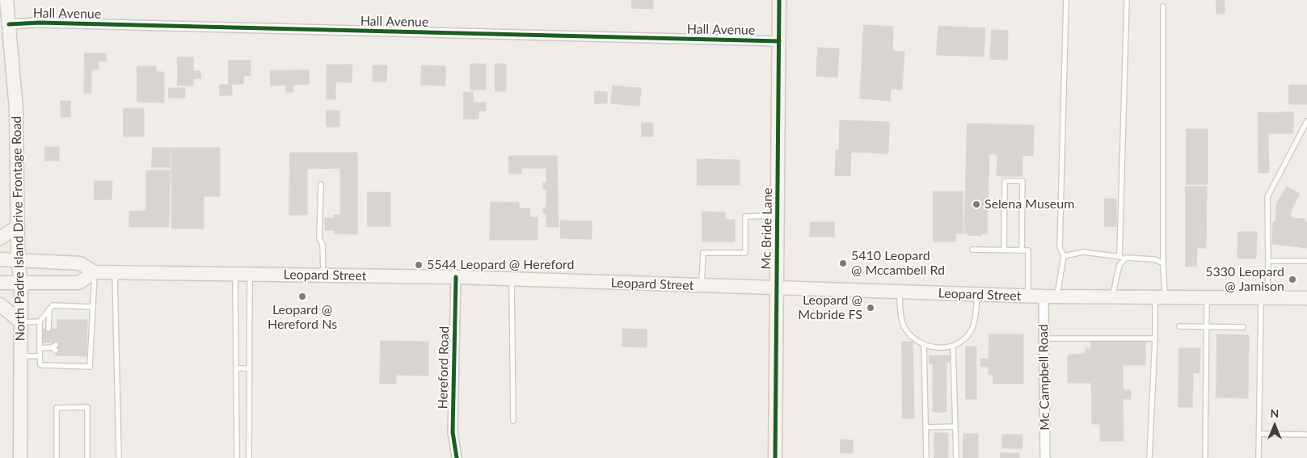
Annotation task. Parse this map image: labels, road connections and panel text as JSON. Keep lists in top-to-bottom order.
{
  "streets": {
    "main road": ["North Padre Island Drive Frontage Road", "Mc Bride Lane", "Leopard Street"],
    "street": ["Hall Avenue", "Hereford Road", "Mc Campbell Road"]
  },
  "crossings": [
    ["Hall Avenue", "North Padre Island Drive Frontage Road"],
    ["Hall Avenue", "Mc Bride Lane"],
    ["North Padre Island Drive Frontage Road", "Leopard Street"],
    ["Mc Bride Lane", "Leopard Street"],
    ["Leopard Street", "Hereford Road"],
    ["Leopard Street", "Mc Campbell Road"]
  ],
  "places": [
    "Selena Museum",
    "5410 Leopard @ Mccambell Rd",
    "5544 Leopard @ Hereford",
    "5330 Leopard @ Jamison",
    "Leopard @ Hereford Ns",
    "Leopard @ Mcbride FS"
  ],
  "north": "top"
}
